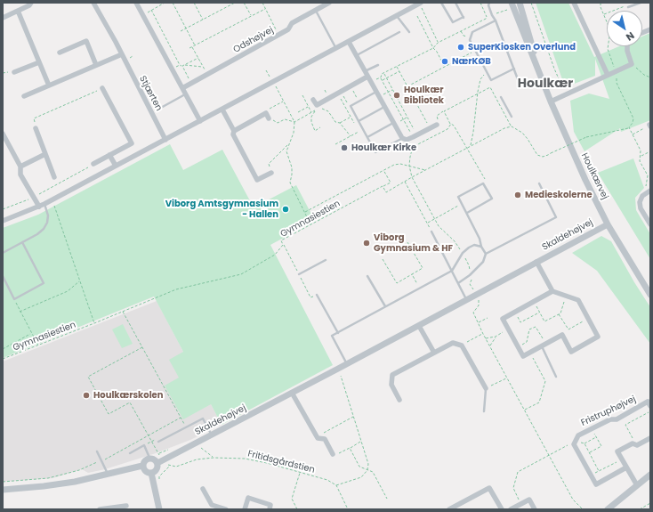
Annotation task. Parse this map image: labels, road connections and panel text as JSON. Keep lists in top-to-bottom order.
{
  "streets": {
    "street": [
      "Odshøjvej",
      "Stjærten",
      "Houlkærvej",
      "Skaldehøjvej",
      "Fristruphøjvej"
    ],
    "path": ["Gymnasiestien", "Fritidsgårdstien"]
  },
  "crossings": [
    ["Houlkærvej", "Skaldehøjvej"]
  ],
  "districts": ["Houlkær"],
  "places": [
    "SuperKiosken Overlund",
    "NærKØB",
    "Houlkær Bibliotek",
    "Houlkær Kirke",
    "Medieskolerne",
    "Viborg Amtsgymnasium - Hallen",
    "Viborg Gymnasium & HF",
    "Houlkærskolen"
  ],
  "north": "bottom right"
}
